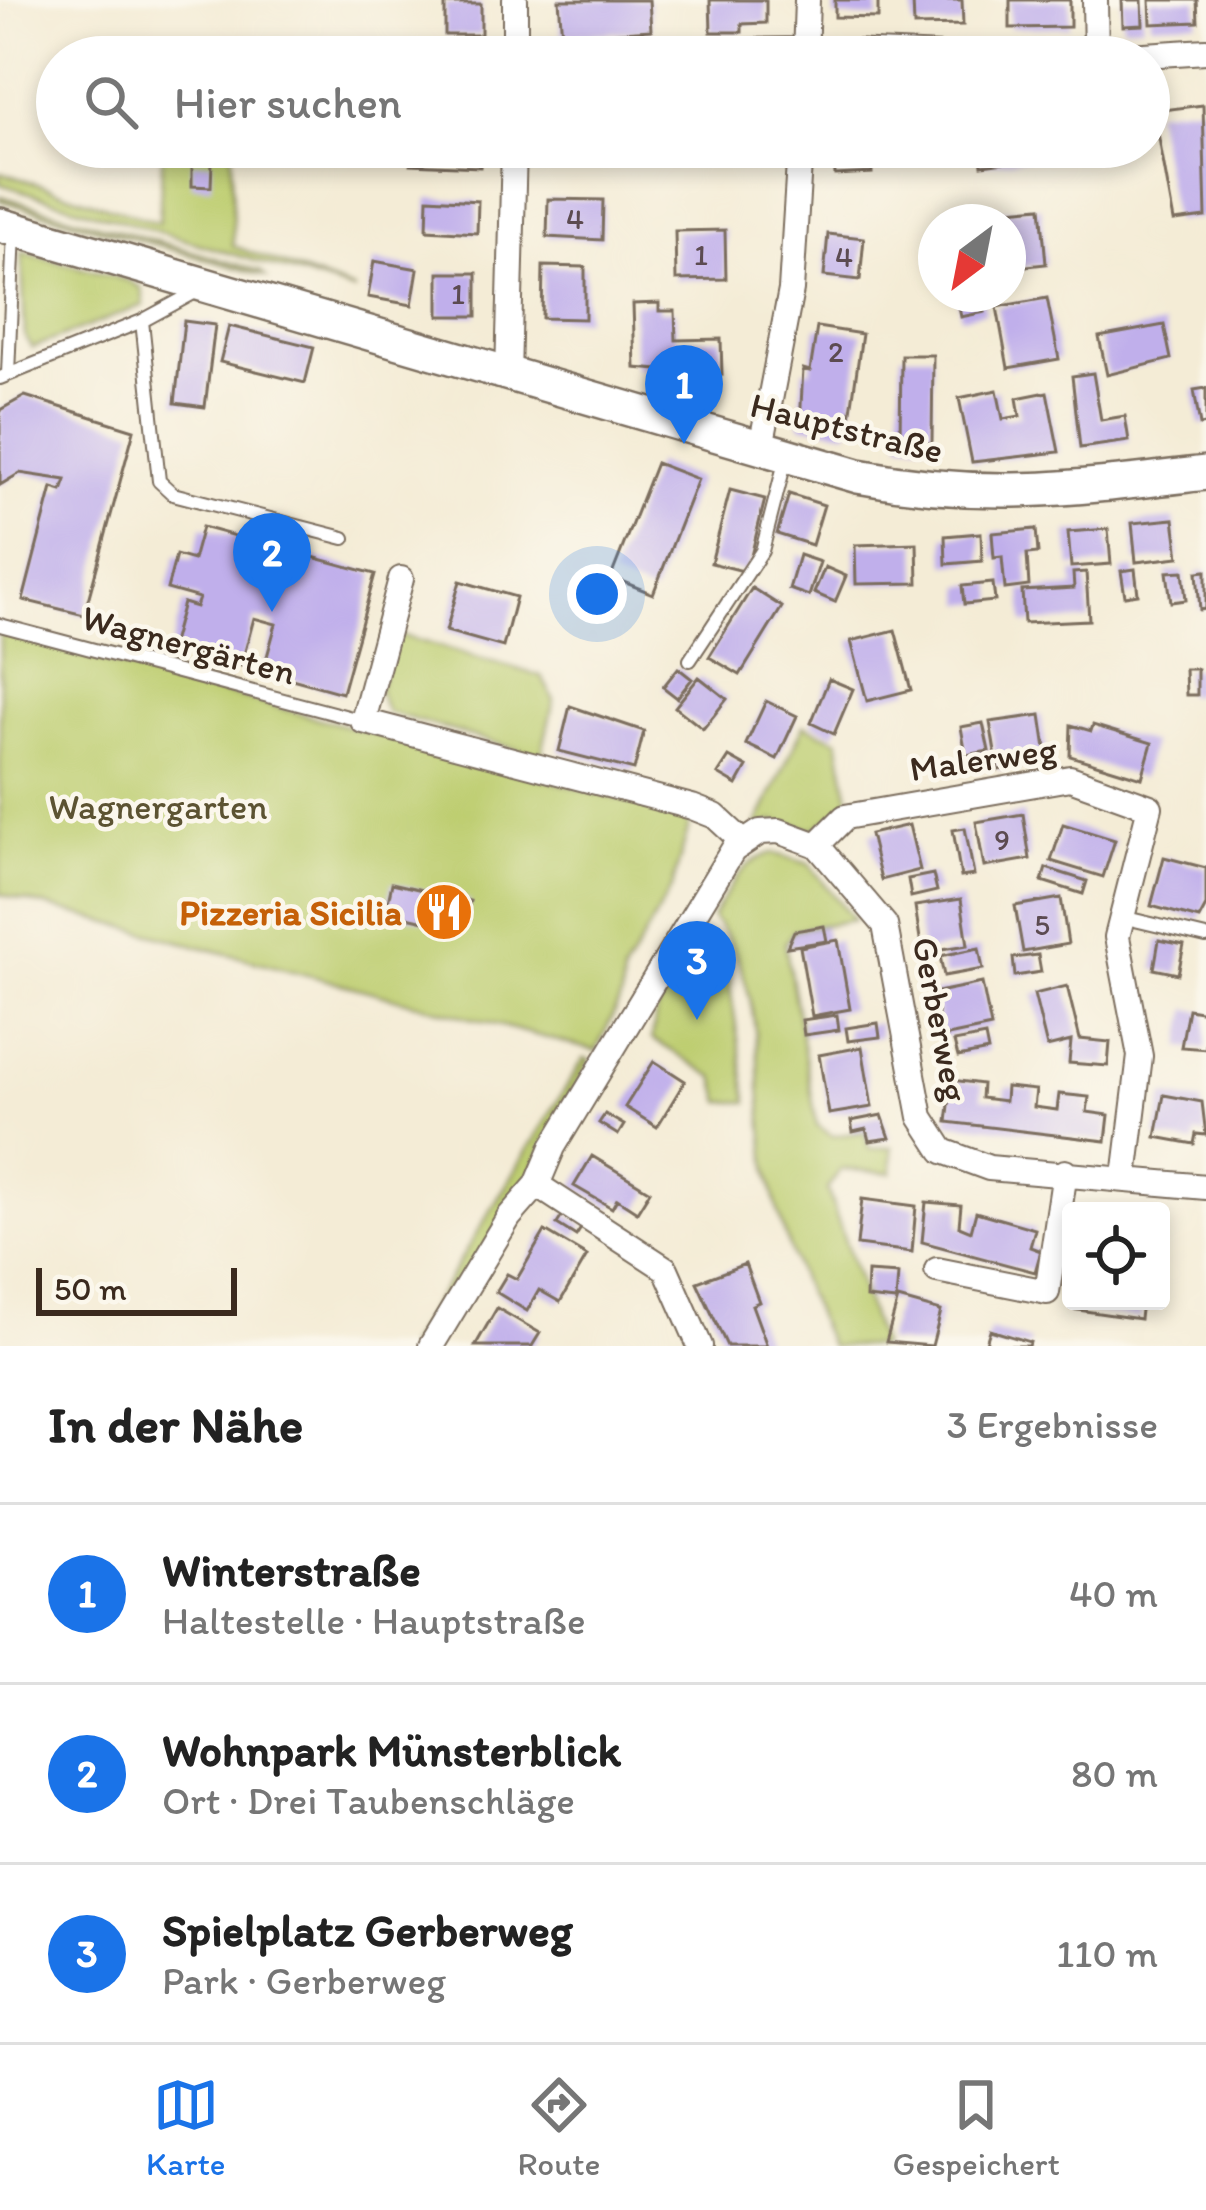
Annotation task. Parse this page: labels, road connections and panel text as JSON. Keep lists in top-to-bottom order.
{
  "streets": {
    "street": ["Hauptstraße", "Malerweg", "Gerberweg"],
    "lane": ["Wagnergärten"]
  },
  "crossings": [
    ["Malerweg", "Gerberweg"]
  ],
  "parks": ["Wagnergarten"],
  "places": {
    "restaurant": ["Pizzeria Sicilia"]
  },
  "house_numbers": [
    "4",
    "1",
    "4",
    "1",
    "2",
    "9",
    "5"
  ],
  "scale_bar": "50 m",
  "north": "bottom left",
  "page": {
    "search": "Hier suchen",
    "pins": ["1", "2", "3"],
    "scale": "50 m",
    "heading": ["In der Nähe", "3 Ergebnisse"],
    "list": [
      {
        "mark": "1",
        "name": "Winterstraße",
        "note": "Haltestelle · Hauptstraße",
        "value": "40 m"
      },
      {
        "mark": "2",
        "name": "Wohnpark Münsterblick",
        "note": "Ort · Drei Taubenschläge",
        "value": "80 m"
      },
      {
        "mark": "3",
        "name": "Spielplatz Gerberweg",
        "note": "Park · Gerberweg",
        "value": "110 m"
      }
    ],
    "nav": ["Karte", "Route", "Gespeichert"]
  }
}
